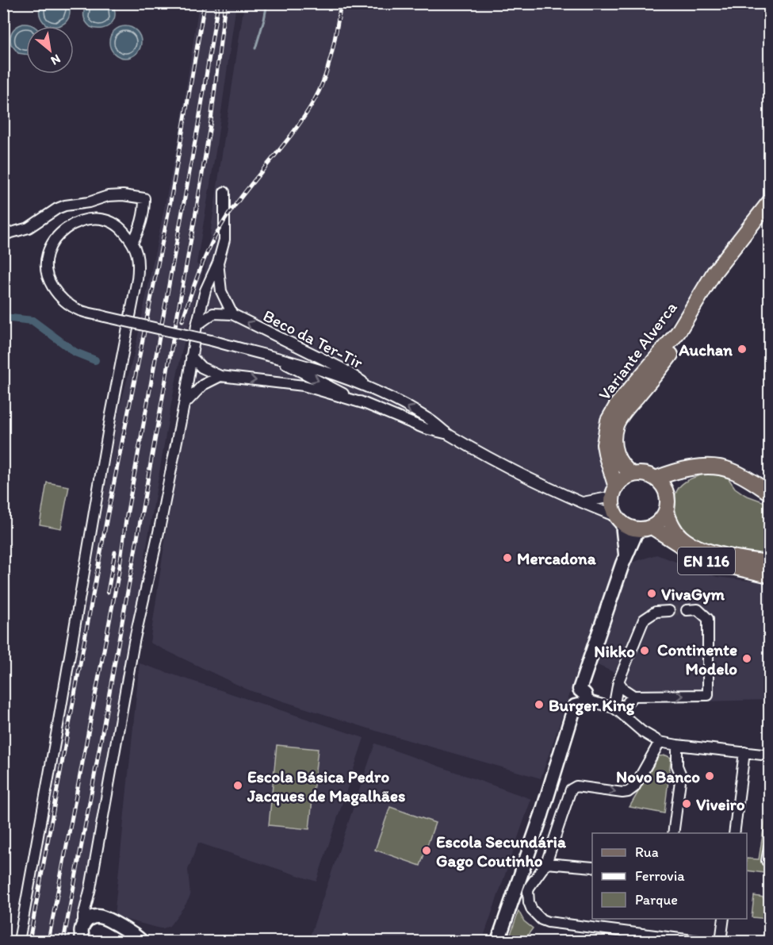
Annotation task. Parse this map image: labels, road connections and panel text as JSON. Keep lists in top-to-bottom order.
{
  "streets": {
    "main road": ["Variante Alverca", "EN 116"],
    "street": ["Beco da Ter-Tir"]
  },
  "crossings": [
    ["Variante Alverca", "EN 116"]
  ],
  "places": [
    "Auchan",
    "Mercadona",
    "VivaGym",
    "Nikko",
    "Continente Modelo",
    "Burger King",
    "Novo Banco",
    "Escola Básica Pedro Jacques de Magalhães",
    "Viveiro",
    "Escola Secundária Gago Coutinho"
  ],
  "legend": ["Rua", "Ferrovia", "Parque"],
  "north": "bottom right"
}
